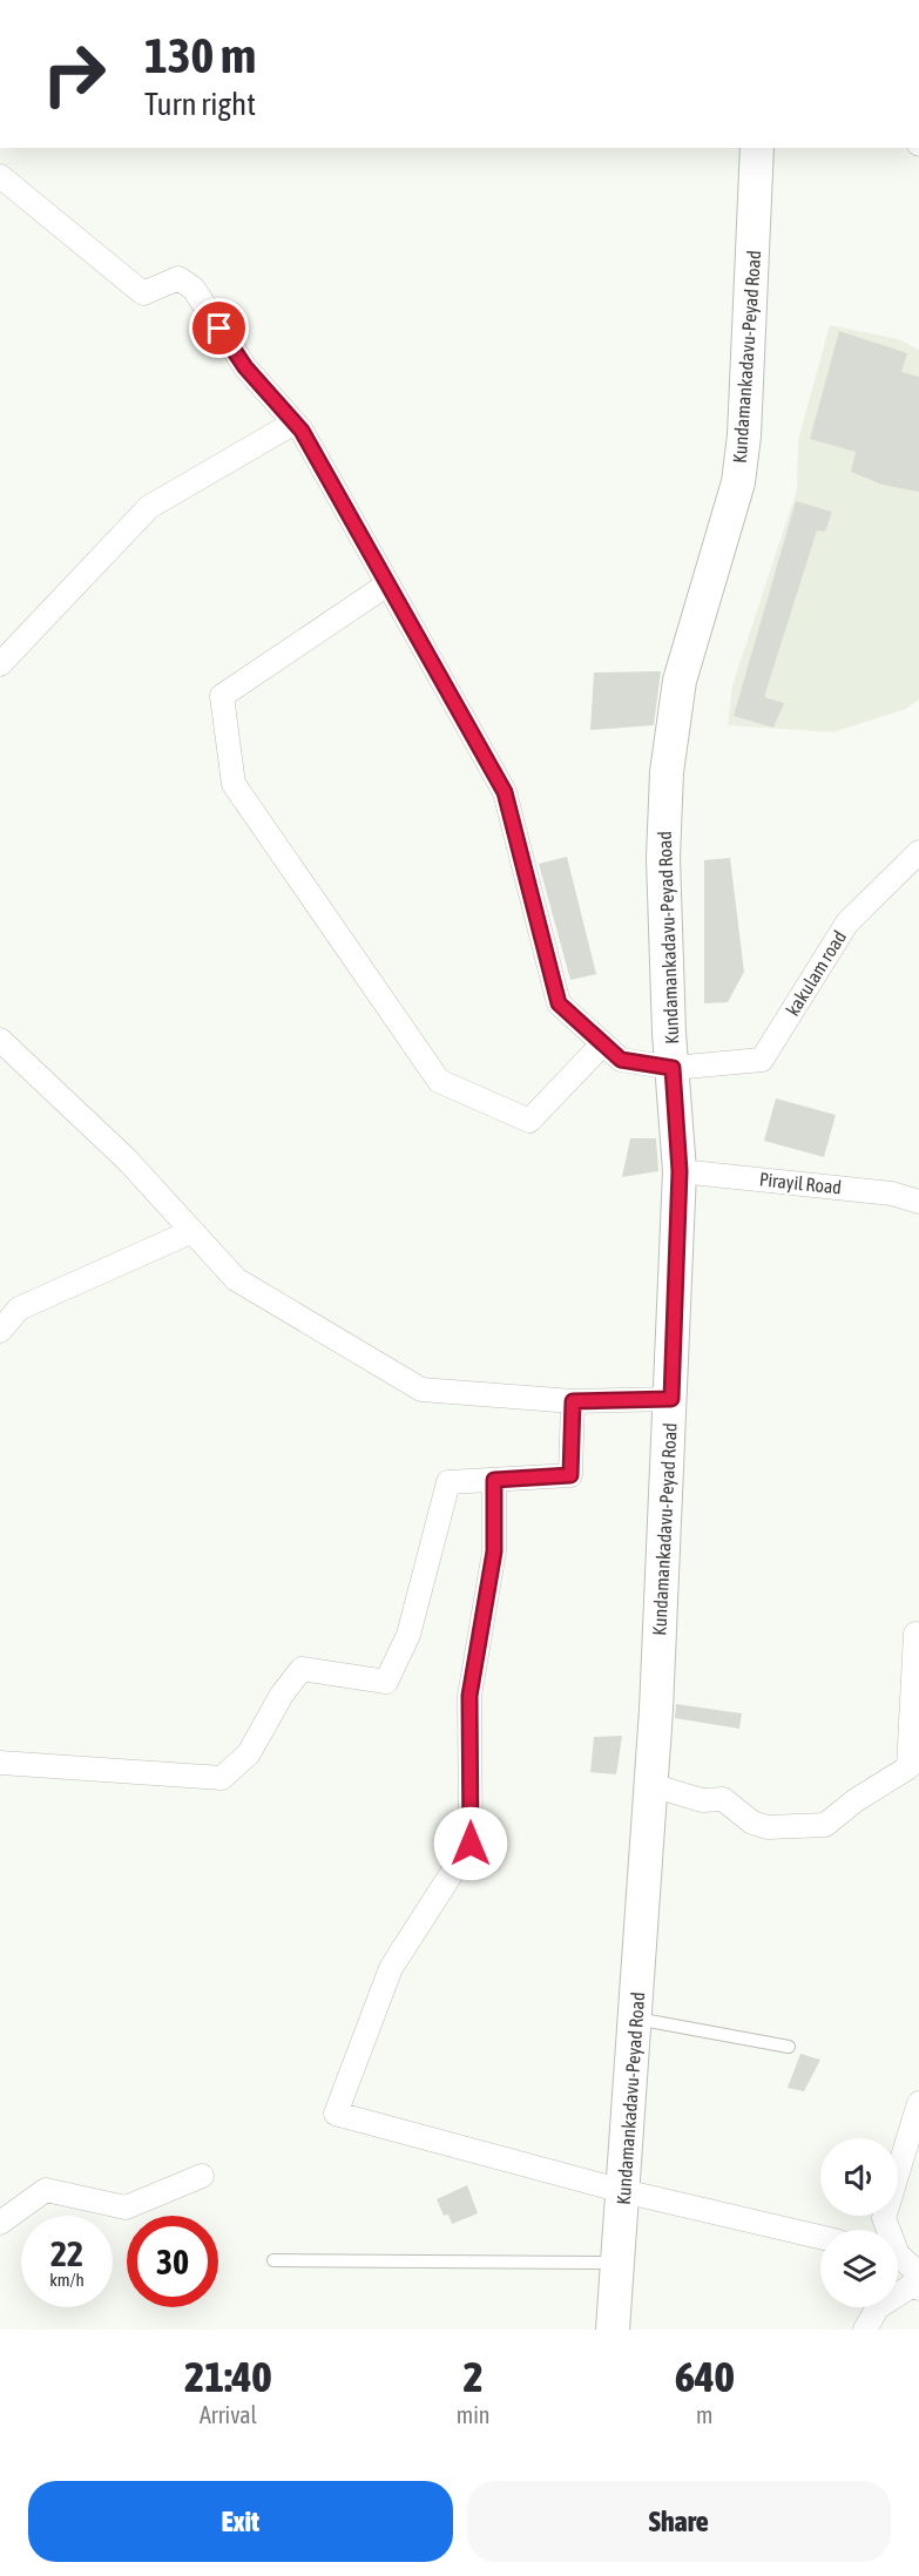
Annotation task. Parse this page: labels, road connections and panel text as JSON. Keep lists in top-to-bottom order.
{
  "streets": {
    "main road": ["Kundamankadavu-Peyad Road"],
    "street": ["kakulam road", "Pirayil Road"]
  },
  "crossings": [
    ["Kundamankadavu-Peyad Road", "kakulam road"],
    ["Kundamankadavu-Peyad Road", "Pirayil Road"]
  ],
  "page": {
    "turn": ["130 m", "Turn right"],
    "speed": "22 km/h",
    "limit": "30",
    "eta": [
      "21:40",
      "Arrival",
      "2",
      "min",
      "640",
      "m"
    ],
    "buttons": ["Exit", "Share"]
  }
}
